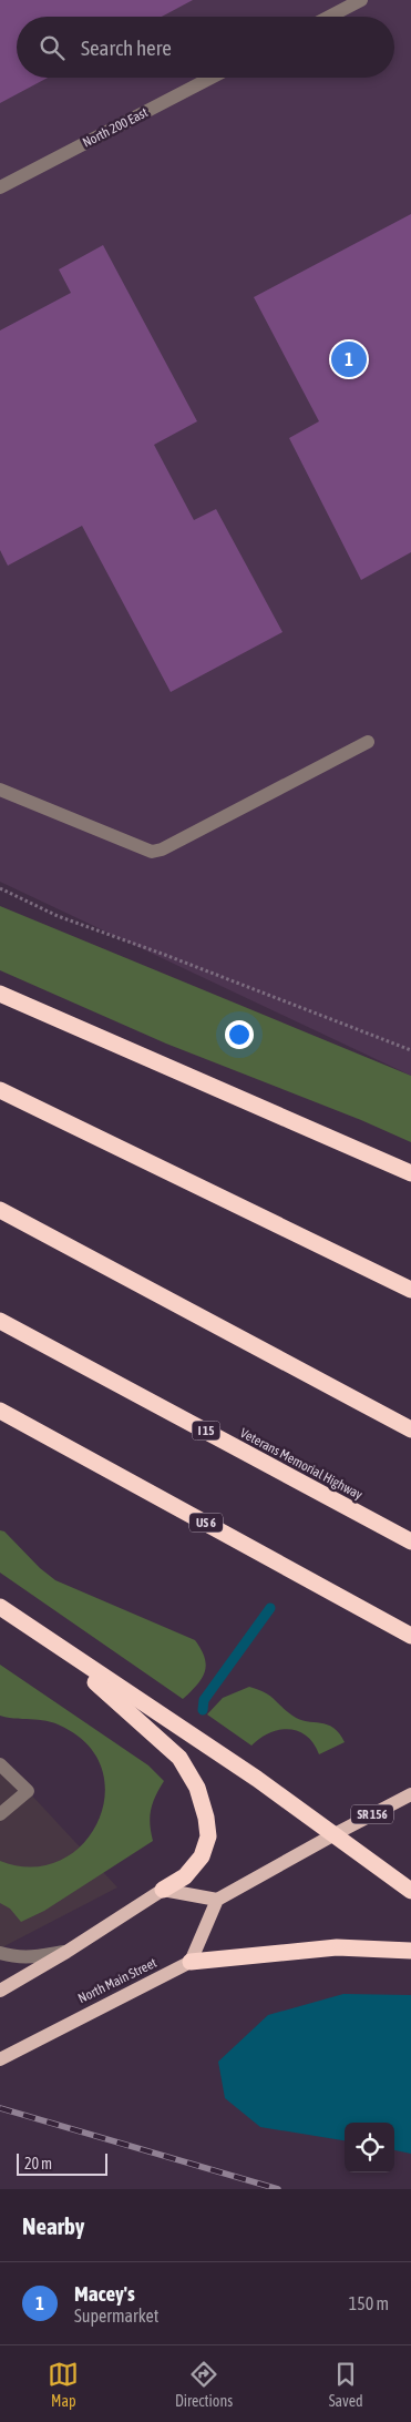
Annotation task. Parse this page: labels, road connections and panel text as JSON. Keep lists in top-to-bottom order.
{
  "streets": {
    "highway": ["I 15", "Veterans Memorial Highway", "US 6"],
    "main road": ["SR 156", "North Main Street"],
    "street": ["North 200 East"]
  },
  "scale_bar": "20 m",
  "page": {
    "search": "Search here",
    "pins": "1",
    "scale": "20 m",
    "heading": "Nearby",
    "list": [
      {
        "mark": "1",
        "name": "Macey's",
        "note": "Supermarket",
        "value": "150 m"
      }
    ],
    "nav": ["Map", "Directions", "Saved"]
  }
}
